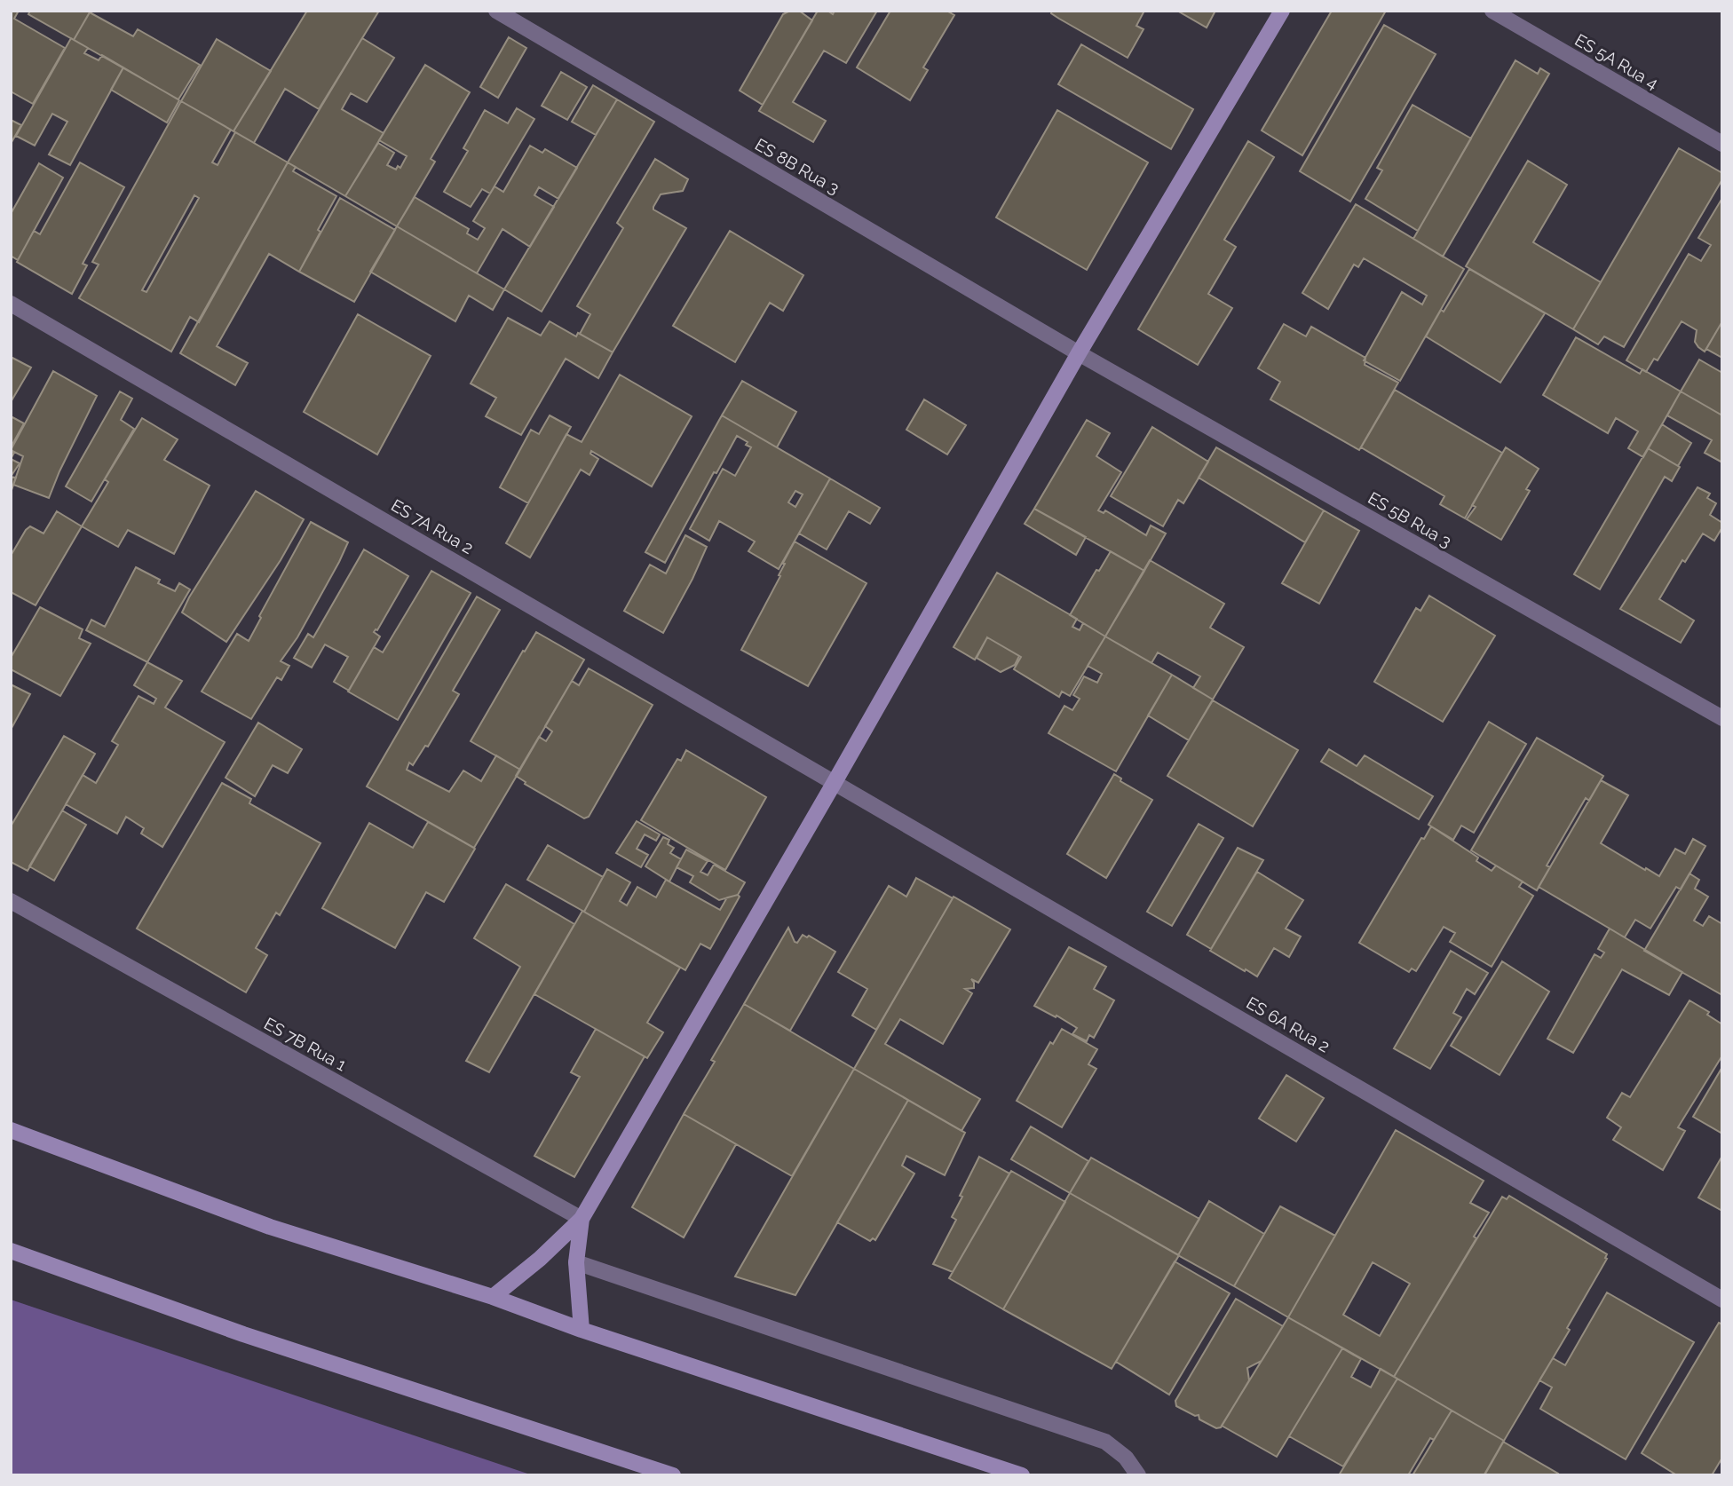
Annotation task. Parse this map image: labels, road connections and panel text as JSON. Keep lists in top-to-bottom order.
{
  "streets": {
    "street": [
      "ES 5A Rua 4",
      "ES 8B Rua 3",
      "ES 5B Rua 3",
      "ES 7A Rua 2",
      "ES 6A Rua 2",
      "ES 7B Rua 1"
    ]
  },
  "crossings": [
    ["ES 8B Rua 3", "ES 5B Rua 3"],
    ["ES 7A Rua 2", "ES 6A Rua 2"]
  ]
}
